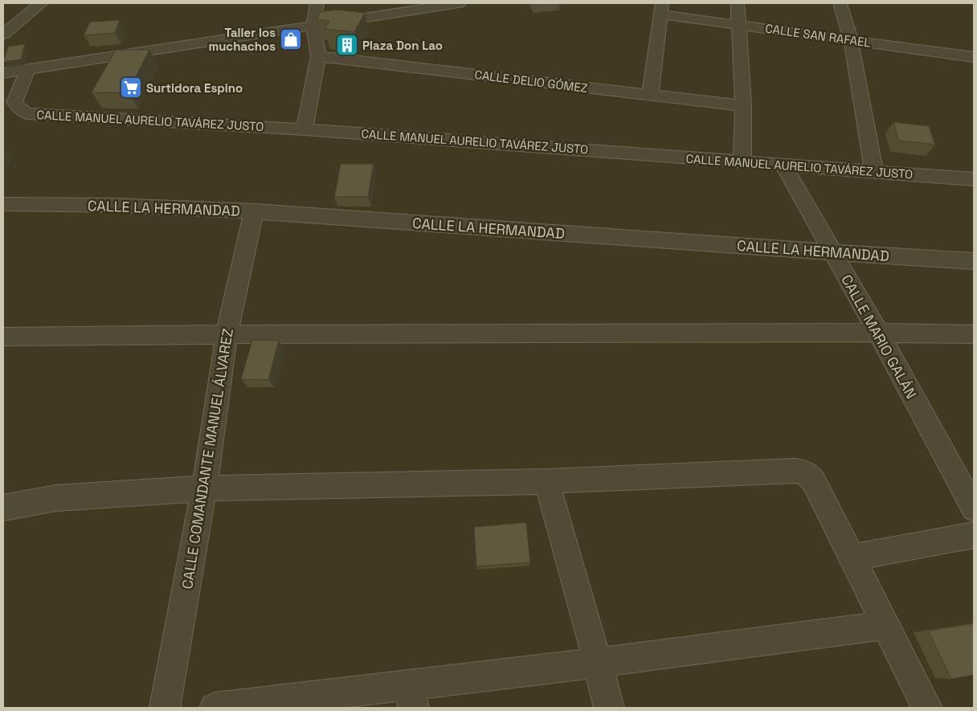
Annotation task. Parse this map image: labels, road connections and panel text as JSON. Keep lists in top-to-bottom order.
{
  "streets": {
    "street": [
      "CALLE SAN RAFAEL",
      "CALLE DELIO GÓMEZ",
      "CALLE MANUEL AURELIO TAVÁREZ JUSTO",
      "CALLE LA HERMANDAD",
      "CALLE MARIO GALÁN",
      "CALLE COMANDANTE MANUEL ÁLVAREZ"
    ]
  },
  "crossings": [
    ["CALLE MANUEL AURELIO TAVÁREZ JUSTO", "CALLE MARIO GALÁN"],
    ["CALLE LA HERMANDAD", "CALLE MARIO GALÁN"],
    ["CALLE LA HERMANDAD", "CALLE COMANDANTE MANUEL ÁLVAREZ"]
  ],
  "places": {
    "shop": ["Taller los muchachos"],
    "building": ["Plaza Don Lao"],
    "supermarket": ["Surtidora Espino"]
  }
}
